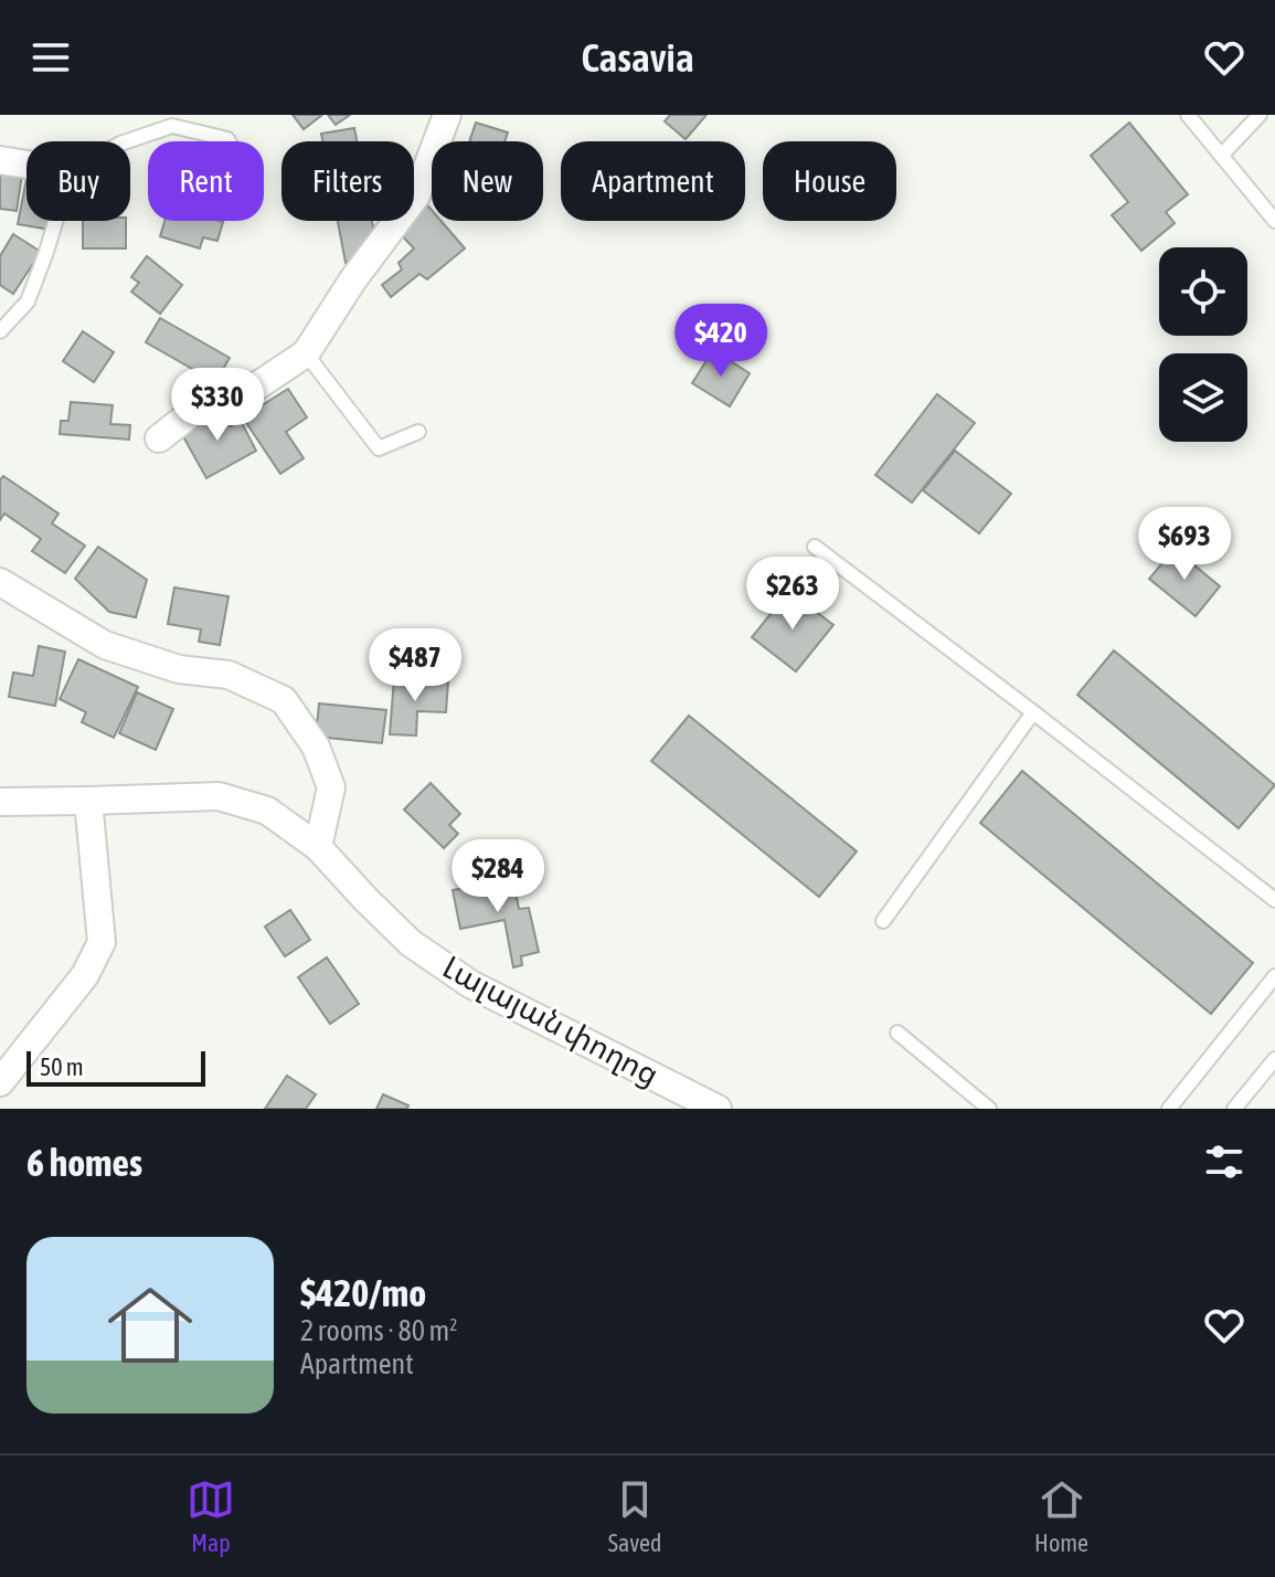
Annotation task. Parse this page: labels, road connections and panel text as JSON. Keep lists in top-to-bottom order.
{
  "streets": {
    "street": ["Լալայան փողոց"]
  },
  "scale_bar": "50 m",
  "page": {
    "header": "Casavia",
    "chip": [
      "Buy",
      "Rent",
      "Filters",
      "New",
      "Apartment",
      "House"
    ],
    "price": [
      "$420",
      "$330",
      "$693",
      "$263",
      "$487",
      "$284"
    ],
    "scale": "50 m",
    "heading": "6 homes",
    "list": [
      {
        "name": "$420/mo",
        "note": "2 rooms · 80 m² · Apartment"
      }
    ],
    "tabs": ["Map", "Saved", "Home"]
  }
}
